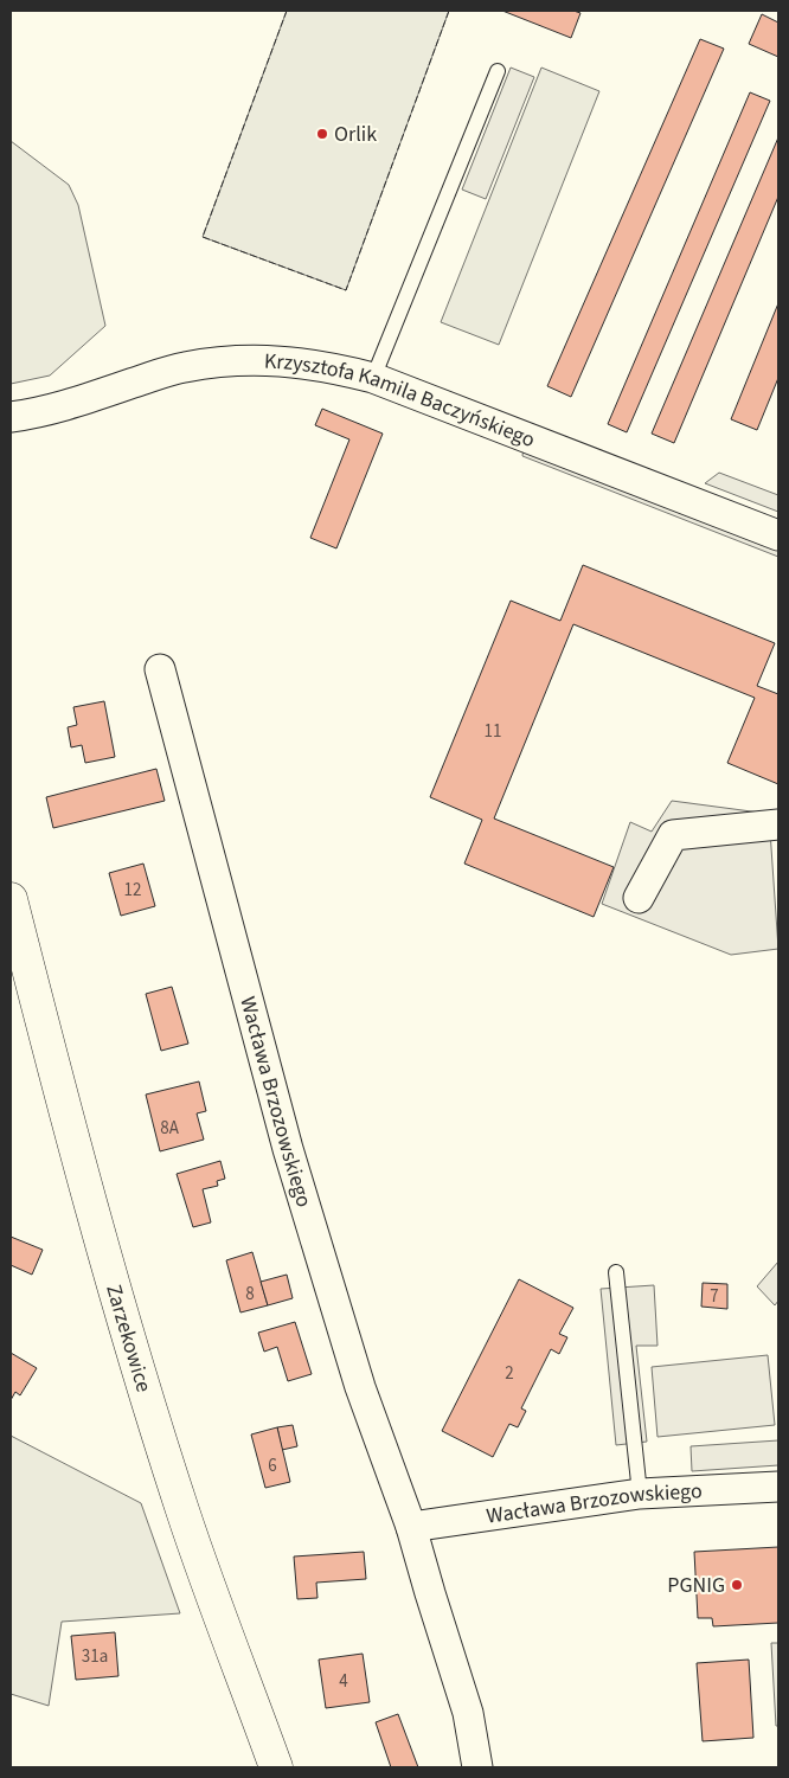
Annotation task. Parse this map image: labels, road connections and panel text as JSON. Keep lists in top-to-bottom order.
{
  "streets": {
    "street": ["Krzysztofa Kamila Baczyńskiego", "Wacława Brzozowskiego", "Zarzekowice"]
  },
  "places": ["Orlik", "PGNIG"],
  "house_numbers": [
    "11",
    "12",
    "8A",
    "8",
    "7",
    "2",
    "6",
    "31a",
    "4"
  ]
}
